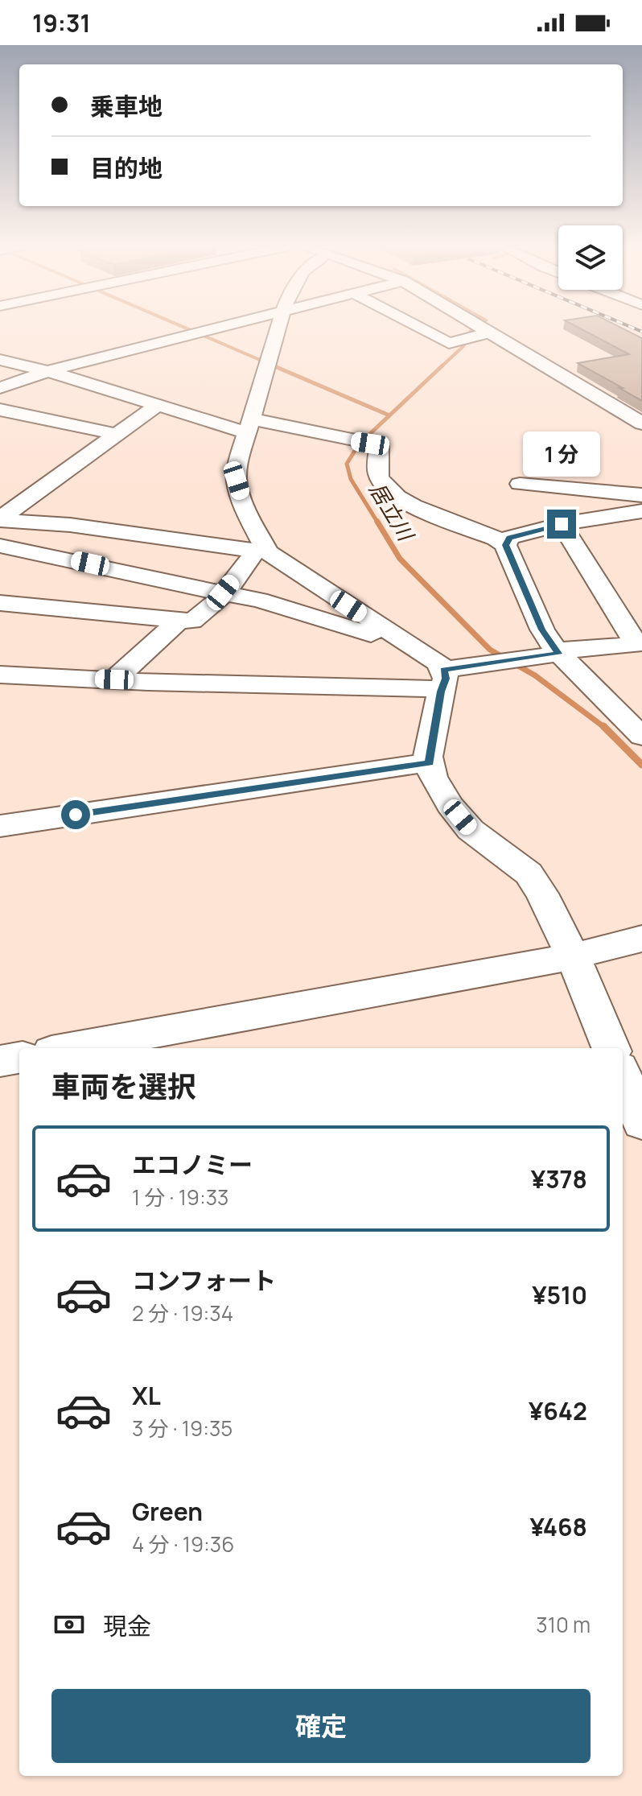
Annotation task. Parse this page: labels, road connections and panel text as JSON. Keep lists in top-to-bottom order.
{
  "water": ["居立川"],
  "page": {
    "status": "19:31",
    "banner": ["乗車地", "目的地"],
    "bubble": "1 分",
    "heading": "車両を選択",
    "list": [
      {
        "name": "エコノミー",
        "note": "1 分 · 19:33",
        "value": "¥378"
      },
      {
        "name": "コンフォート",
        "note": "2 分 · 19:34",
        "value": "¥510"
      },
      {
        "name": "XL",
        "note": "3 分 · 19:35",
        "value": "¥642"
      },
      {
        "name": "Green",
        "note": "4 分 · 19:36",
        "value": "¥468"
      }
    ],
    "pay": ["現金", "310 m"],
    "buttons": "確定"
  }
}
